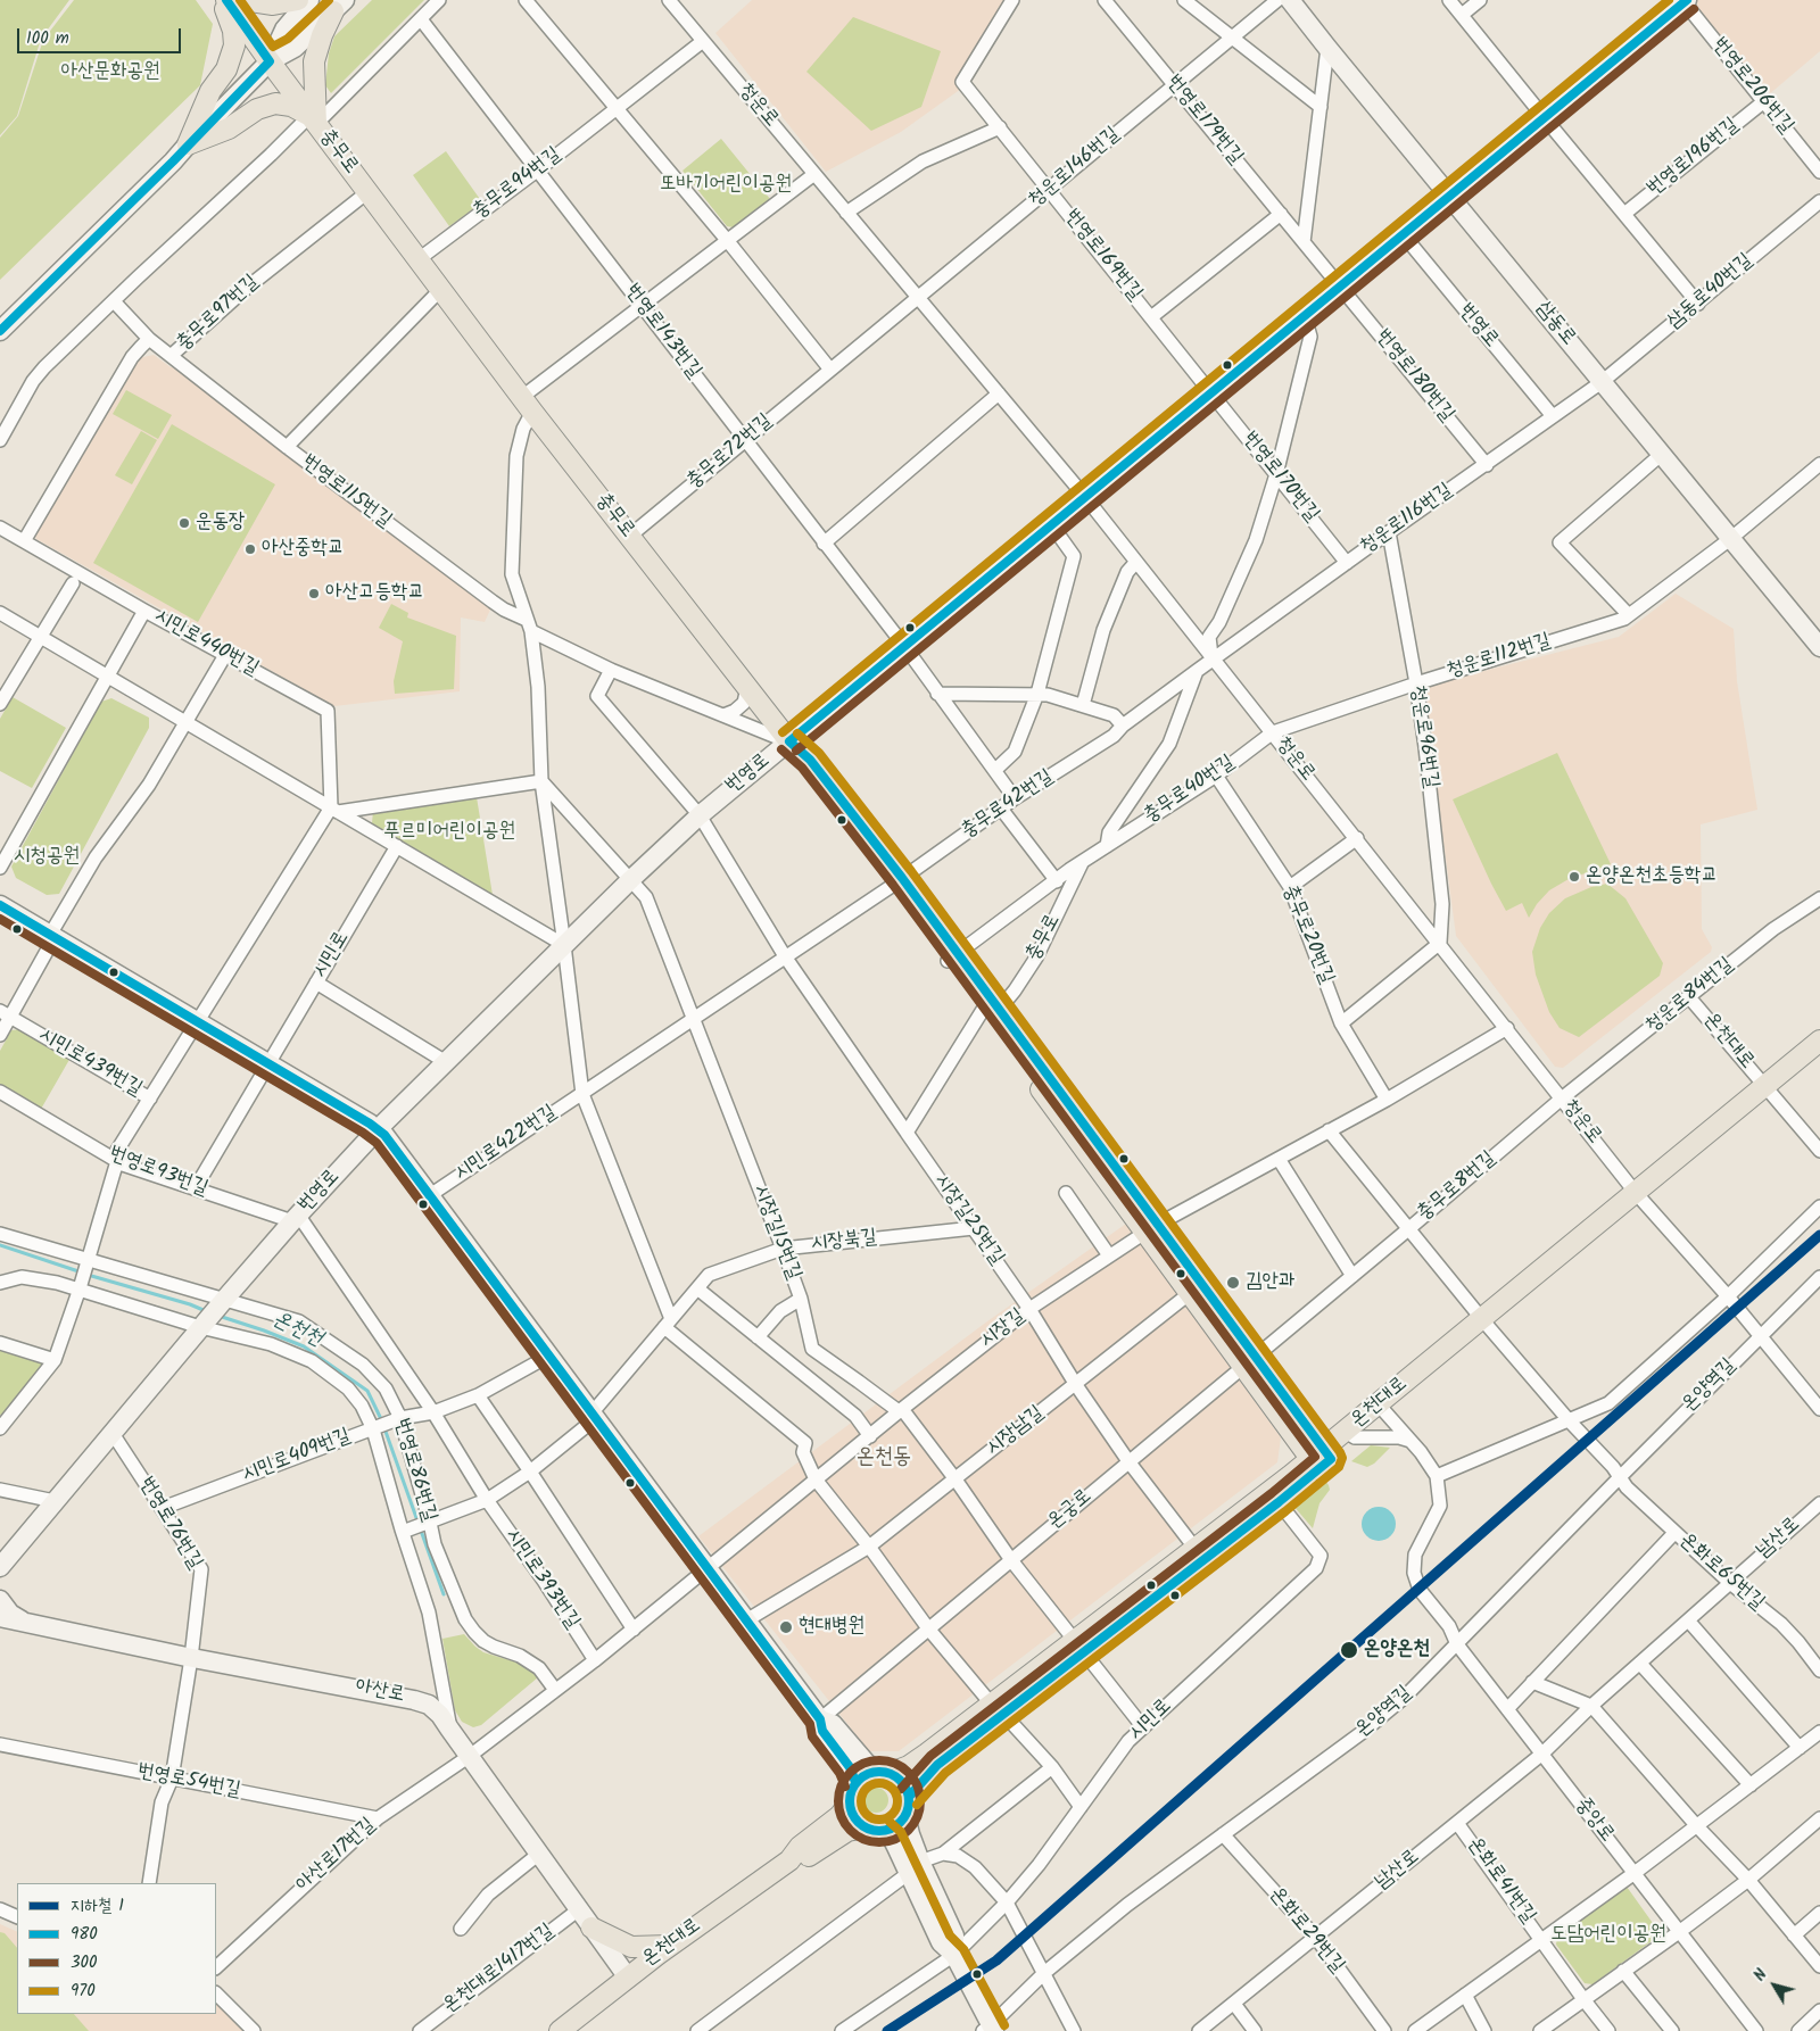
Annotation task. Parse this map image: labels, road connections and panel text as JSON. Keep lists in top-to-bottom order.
{
  "streets": {
    "main road": ["충무로", "온천대로"],
    "street": [
      "번영로206번길",
      "청운로",
      "번영로179번길",
      "번영로196번길",
      "청운로146번길",
      "충무로94번길",
      "번영로169번길",
      "삼동로40번길",
      "충무로97번길",
      "삼동로",
      "번영로",
      "번영로143번길",
      "번영로180번길",
      "충무로72번길",
      "번영로170번길",
      "번영로115번길",
      "청운로116번길",
      "시민로440번길",
      "청운로112번길",
      "청운로96번길",
      "충무로40번길",
      "충무로42번길",
      "충무로20번길",
      "시민로",
      "청운로84번길",
      "시민로439번길",
      "시민로422번길",
      "번영로93번길",
      "충무로8번길",
      "시장길25번길",
      "시장길15번길",
      "시장북길",
      "시장길",
      "온양역길",
      "시장남길",
      "시민로409번길",
      "번영로86번길",
      "온궁로",
      "번영로76번길",
      "남산로",
      "온화로65번길",
      "시민로393번길",
      "아산로",
      "번영로54번길",
      "중앙로",
      "아산로17번길",
      "온화로41번길",
      "온화로29번길",
      "온천대로1417번길"
    ]
  },
  "crossings": [
    ["번영로206번길", "번영로196번길"],
    ["번영로206번길", "번영로"],
    ["청운로", "청운로146번길"],
    ["청운로", "충무로94번길"],
    ["청운로", "번영로"],
    ["청운로", "충무로72번길"],
    ["청운로", "청운로116번길"],
    ["청운로", "청운로112번길"],
    ["청운로", "청운로96번길"],
    ["청운로", "충무로40번길"],
    ["청운로", "충무로42번길"],
    ["청운로", "청운로84번길"],
    ["청운로", "온천대로"],
    ["청운로", "충무로8번길"],
    ["청운로", "온양역길"],
    ["번영로179번길", "청운로146번길"],
    ["번영로179번길", "번영로169번길"],
    ["번영로179번길", "번영로"],
    ["번영로179번길", "번영로180번길"],
    ["충무로", "충무로94번길"],
    ["충무로", "충무로97번길"],
    ["충무로", "번영로"],
    ["충무로", "번영로143번길"],
    ["충무로", "충무로72번길"],
    ["충무로", "번영로115번길"],
    ["충무로", "충무로40번길"],
    ["충무로", "충무로42번길"],
    ["충무로", "온천대로"],
    ["충무로", "시민로422번길"],
    ["충무로", "충무로8번길"],
    ["충무로", "시장길"],
    ["충무로", "시장남길"],
    ["충무로", "온궁로"],
    ["청운로146번길", "번영로169번길"],
    ["청운로146번길", "충무로72번길"],
    ["충무로94번길", "번영로143번길"],
    ["번영로169번길", "번영로"],
    ["번영로169번길", "번영로170번길"],
    ["삼동로40번길", "삼동로"],
    ["삼동로40번길", "청운로116번길"],
    ["충무로97번길", "번영로115번길"],
    ["충무로97번길", "시민로440번길"],
    ["삼동로", "번영로"],
    ["삼동로", "청운로116번길"],
    ["삼동로", "청운로112번길"],
    ["번영로", "번영로143번길"],
    ["번영로", "번영로180번길"],
    ["번영로", "번영로170번길"],
    ["번영로", "번영로115번길"],
    ["번영로", "청운로116번길"],
    ["번영로", "번영로93번길"],
    ["번영로", "번영로86번길"],
    ["번영로", "번영로76번길"],
    ["번영로143번길", "충무로72번길"],
    ["번영로180번길", "청운로116번길"],
    ["번영로170번길", "청운로116번길"],
    ["청운로116번길", "청운로96번길"],
    ["청운로116번길", "충무로42번길"],
    ["청운로112번길", "청운로96번길"],
    ["청운로112번길", "충무로40번길"],
    ["충무로40번길", "충무로42번길"],
    ["충무로40번길", "충무로20번길"],
    ["충무로42번길", "시민로422번길"],
    ["시민로", "온천대로"],
    ["시민로", "번영로93번길"],
    ["청운로84번길", "온천대로"],
    ["청운로84번길", "충무로8번길"],
    ["온천대로", "아산로"],
    ["온천대로", "중앙로"],
    ["시민로422번길", "시장길25번길"],
    ["시민로422번길", "시장길15번길"],
    ["충무로8번길", "온궁로"],
    ["시장길25번길", "시장북길"],
    ["시장길25번길", "시장길"],
    ["시장길15번길", "시장북길"],
    ["시장길15번길", "시장길"],
    ["시장북길", "번영로86번길"],
    ["시장북길", "시민로393번길"],
    ["온양역길", "온화로65번길"],
    ["온양역길", "중앙로"],
    ["온양역길", "온화로29번길"],
    ["시민로409번길", "번영로86번길"],
    ["시민로409번길", "번영로76번길"],
    ["시민로409번길", "시민로393번길"],
    ["번영로76번길", "아산로"],
    ["번영로76번길", "번영로54번길"],
    ["남산로", "온화로65번길"],
    ["남산로", "중앙로"],
    ["남산로", "온화로41번길"],
    ["남산로", "온화로29번길"],
    ["아산로", "아산로17번길"],
    ["아산로", "온천대로1417번길"],
    ["번영로54번길", "아산로17번길"],
    ["중앙로", "온화로41번길"]
  ],
  "districts": ["온천동"],
  "water": ["온천천"],
  "parks": [
    "아산문화공원",
    "또바기어린이공원",
    "푸르미어린이공원",
    "시청공원",
    "도담어린이공원"
  ],
  "places": [
    "운동장",
    "아산중학교",
    "아산고등학교",
    "온양온천초등학교",
    "김안과",
    "현대병원",
    "온양온천"
  ],
  "lines": [
    "transit line 980",
    "transit line 970",
    "transit line 300",
    "metro line 1"
  ],
  "legend": [
    "지하철 1",
    "980",
    "300",
    "970"
  ],
  "scale_bar": "100 m",
  "north": "top left"
}
